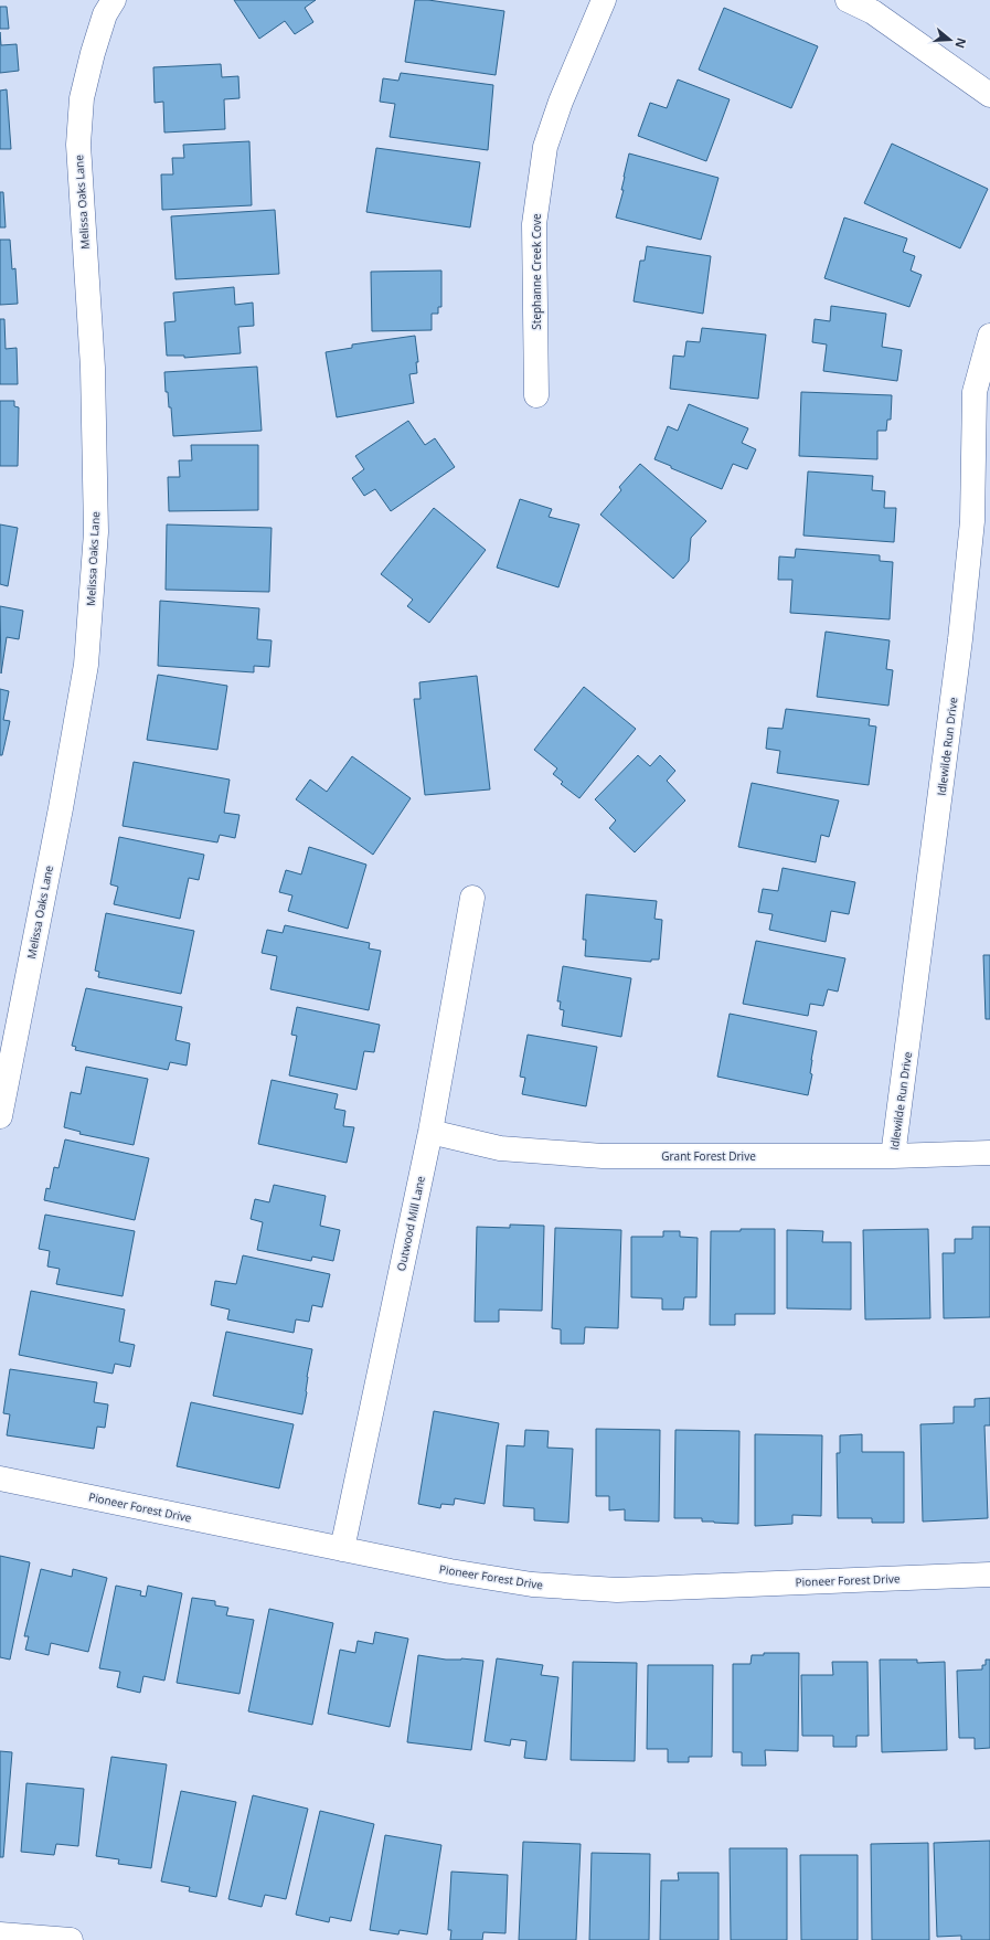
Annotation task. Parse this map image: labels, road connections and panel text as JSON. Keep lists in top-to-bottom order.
{
  "streets": {
    "street": [
      "Melissa Oaks Lane",
      "Stephanne Creek Cove",
      "Idlewilde Run Drive",
      "Grant Forest Drive",
      "Outwood Mill Lane",
      "Pioneer Forest Drive"
    ]
  },
  "crossings": [
    ["Idlewilde Run Drive", "Grant Forest Drive"],
    ["Grant Forest Drive", "Outwood Mill Lane"],
    ["Outwood Mill Lane", "Pioneer Forest Drive"]
  ],
  "north": "right"
}
